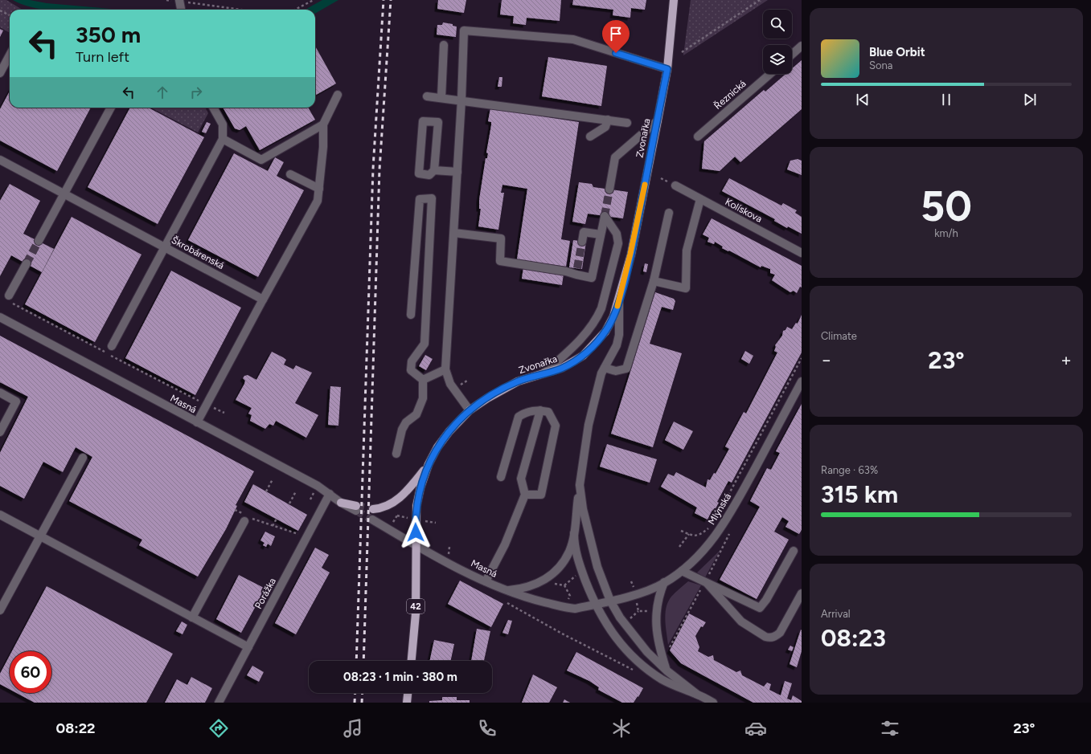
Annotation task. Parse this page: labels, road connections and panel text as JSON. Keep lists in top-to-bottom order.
{
  "streets": {
    "main road": ["Zvonařka", "42"],
    "street": [
      "Řeznická",
      "Kolískova",
      "Škrobárenská",
      "Masná",
      "Mlýnská",
      "Porážka"
    ]
  },
  "crossings": [
    ["Zvonařka", "Masná"],
    ["Zvonařka", "Mlýnská"],
    ["Zvonařka", "42"],
    ["Masná", "Mlýnská"],
    ["Masná", "Porážka"],
    ["Masná", "42"]
  ],
  "page": {
    "turn": ["350 m", "Turn left"],
    "song": ["Blue Orbit", "Sona"],
    "tile": [
      ["50", "km/h"],
      "Climate",
      ["Range · 63%", "315 km"],
      ["Arrival", "08:23"]
    ],
    "heat": ["−", "23°", "+"],
    "limit": "60",
    "trip": "08:23 · 1 min · 380 m",
    "tabs": ["08:22", "23°"]
  }
}
